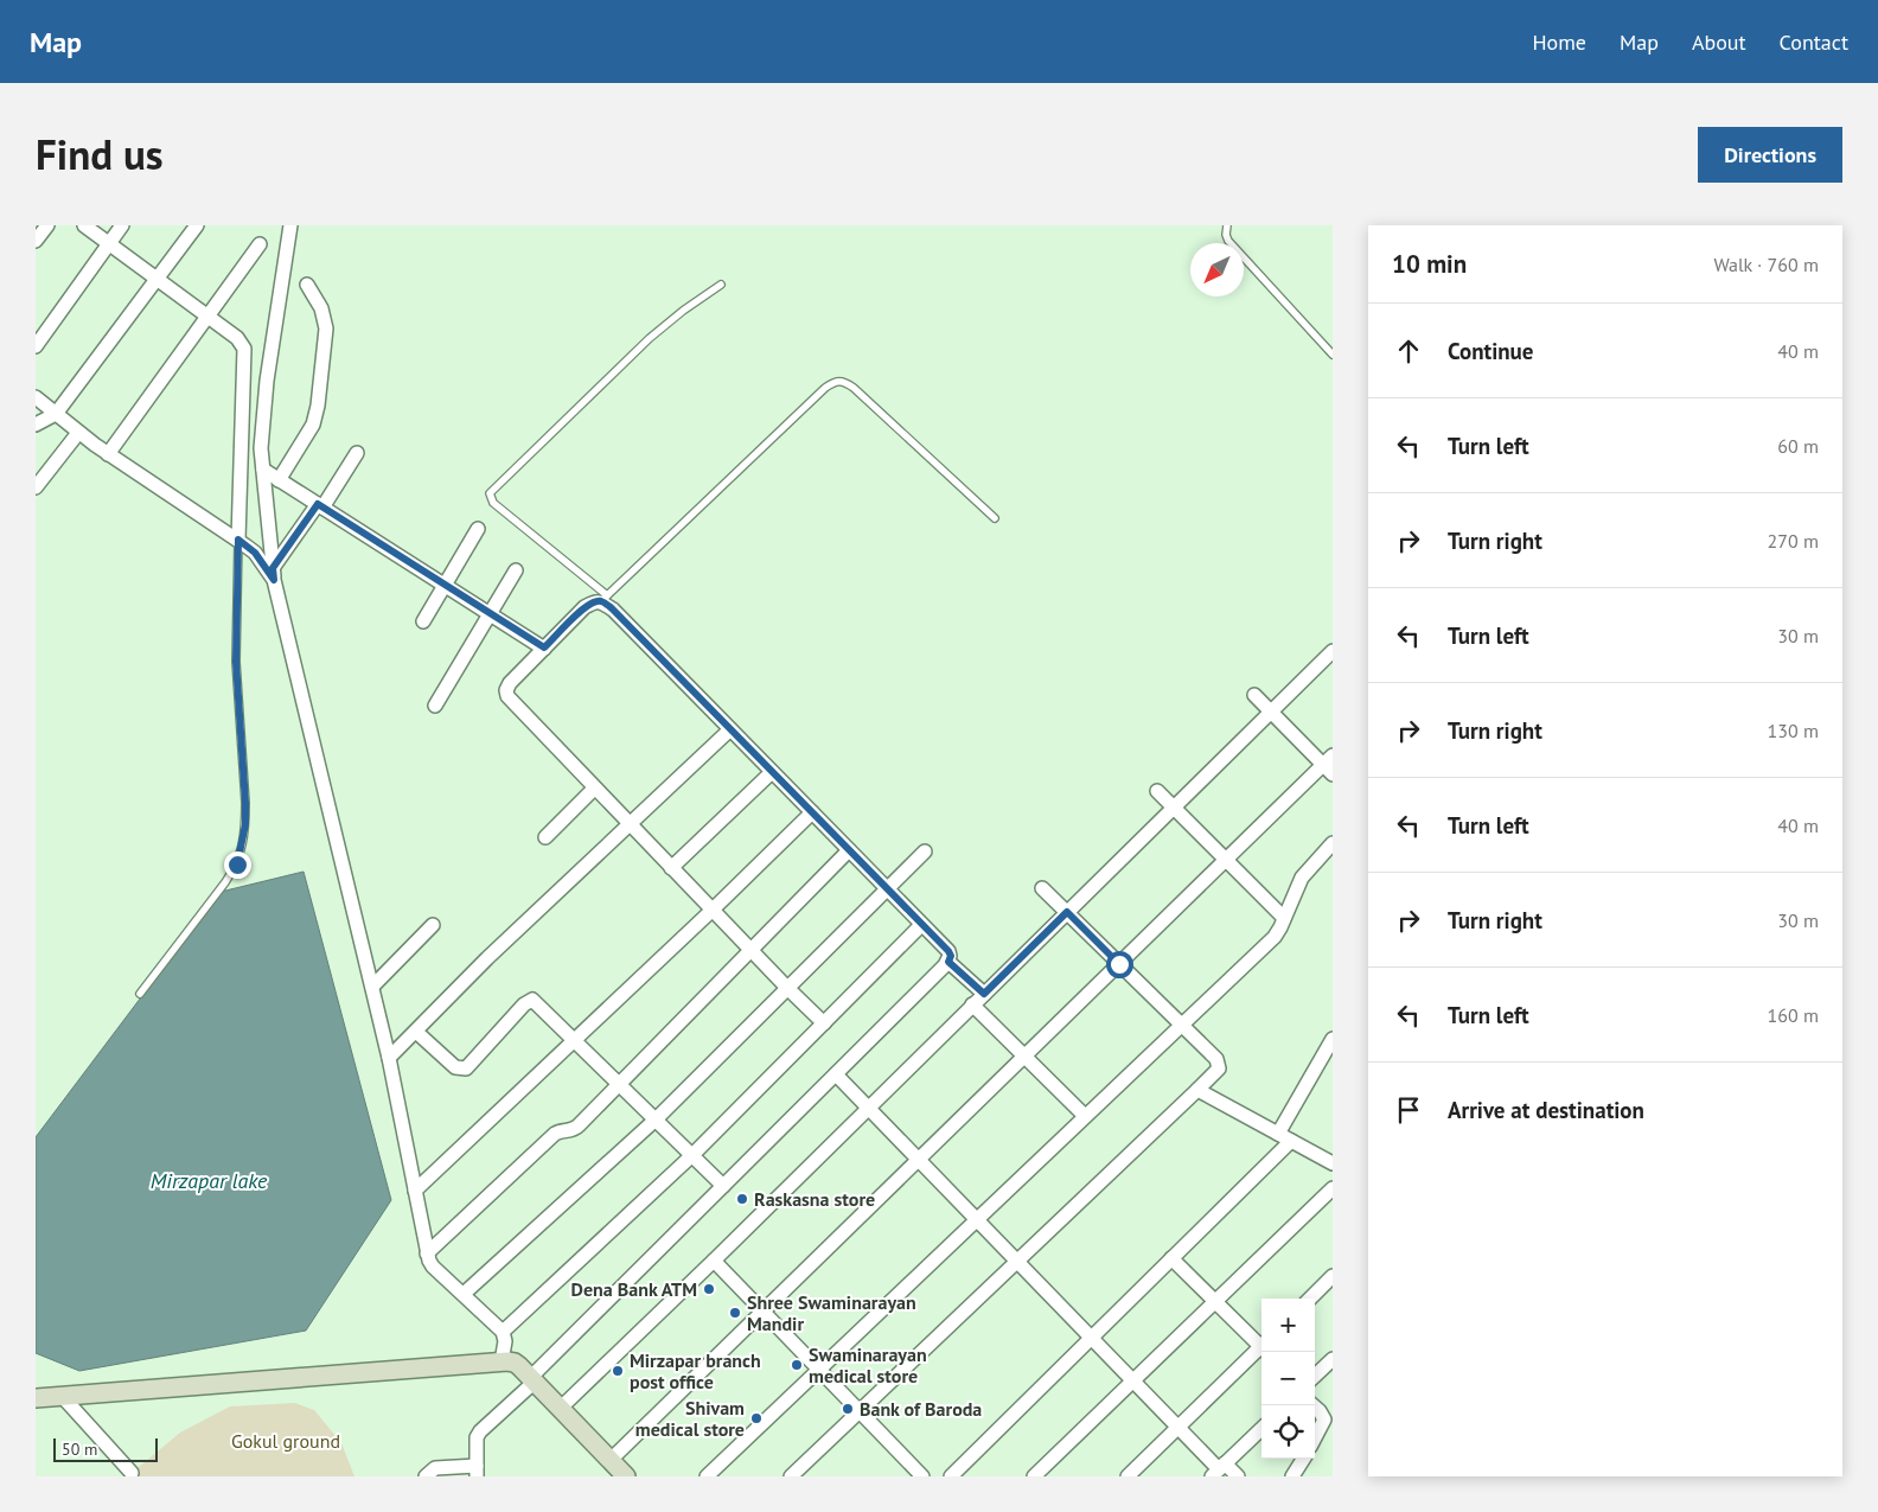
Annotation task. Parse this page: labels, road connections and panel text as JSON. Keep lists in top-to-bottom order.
{
  "water": ["Mirzapar lake"],
  "parks": ["Gokul ground"],
  "places": [
    "Raskasna store",
    "Dena Bank ATM",
    "Shree Swaminarayan Mandir",
    "Swaminarayan medical store",
    "Mirzapar branch post office",
    "Bank of Baroda",
    "Shivam medical store"
  ],
  "scale_bar": "50 m",
  "north": "bottom left",
  "page": {
    "header": "Map",
    "nav": [
      "Home",
      "Map",
      "About",
      "Contact"
    ],
    "title": "Find us",
    "buttons": "Directions",
    "heading": ["10 min", "Walk · 760 m"],
    "list": [
      ["Continue", "40 m"],
      ["Turn left", "60 m"],
      ["Turn right", "270 m"],
      ["Turn left", "30 m"],
      ["Turn right", "130 m"],
      ["Turn left", "40 m"],
      ["Turn right", "30 m"],
      ["Turn left", "160 m"],
      "Arrive at destination"
    ],
    "map_buttons": ["+", "−"],
    "scale": "50 m"
  }
}
